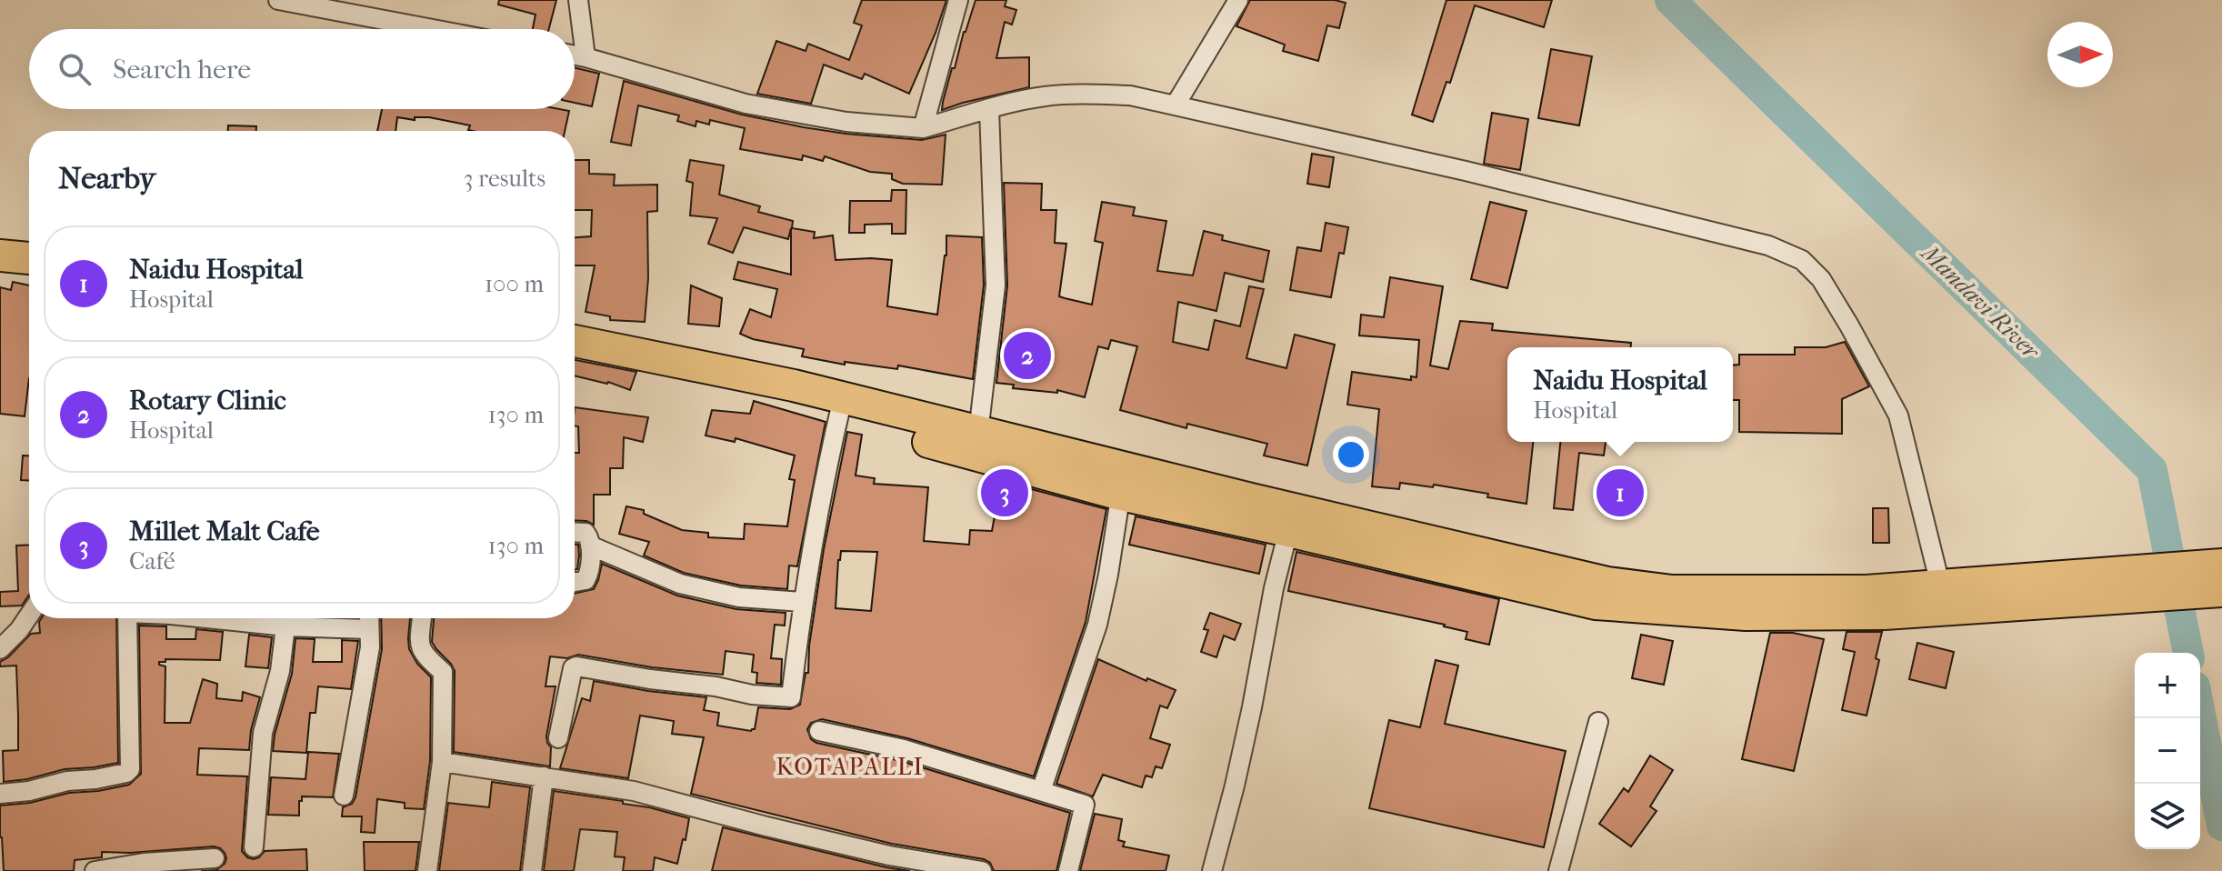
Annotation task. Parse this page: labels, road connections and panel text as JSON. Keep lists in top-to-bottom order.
{
  "districts": ["KOTAPALLI"],
  "water": ["Mandavi River"],
  "north": "right",
  "page": {
    "search": "Search here",
    "heading": ["Nearby", "3 results"],
    "list": [
      {
        "mark": "1",
        "name": "Naidu Hospital",
        "note": "Hospital",
        "value": "100 m"
      },
      {
        "mark": "2",
        "name": "Rotary Clinic",
        "note": "Hospital",
        "value": "130 m"
      },
      {
        "mark": "3",
        "name": "Millet Malt Cafe",
        "note": "Café",
        "value": "130 m"
      }
    ],
    "pins": ["2", "1", "3"],
    "popup": ["Naidu Hospital", "Hospital"],
    "map_buttons": ["+", "−"]
  }
}
